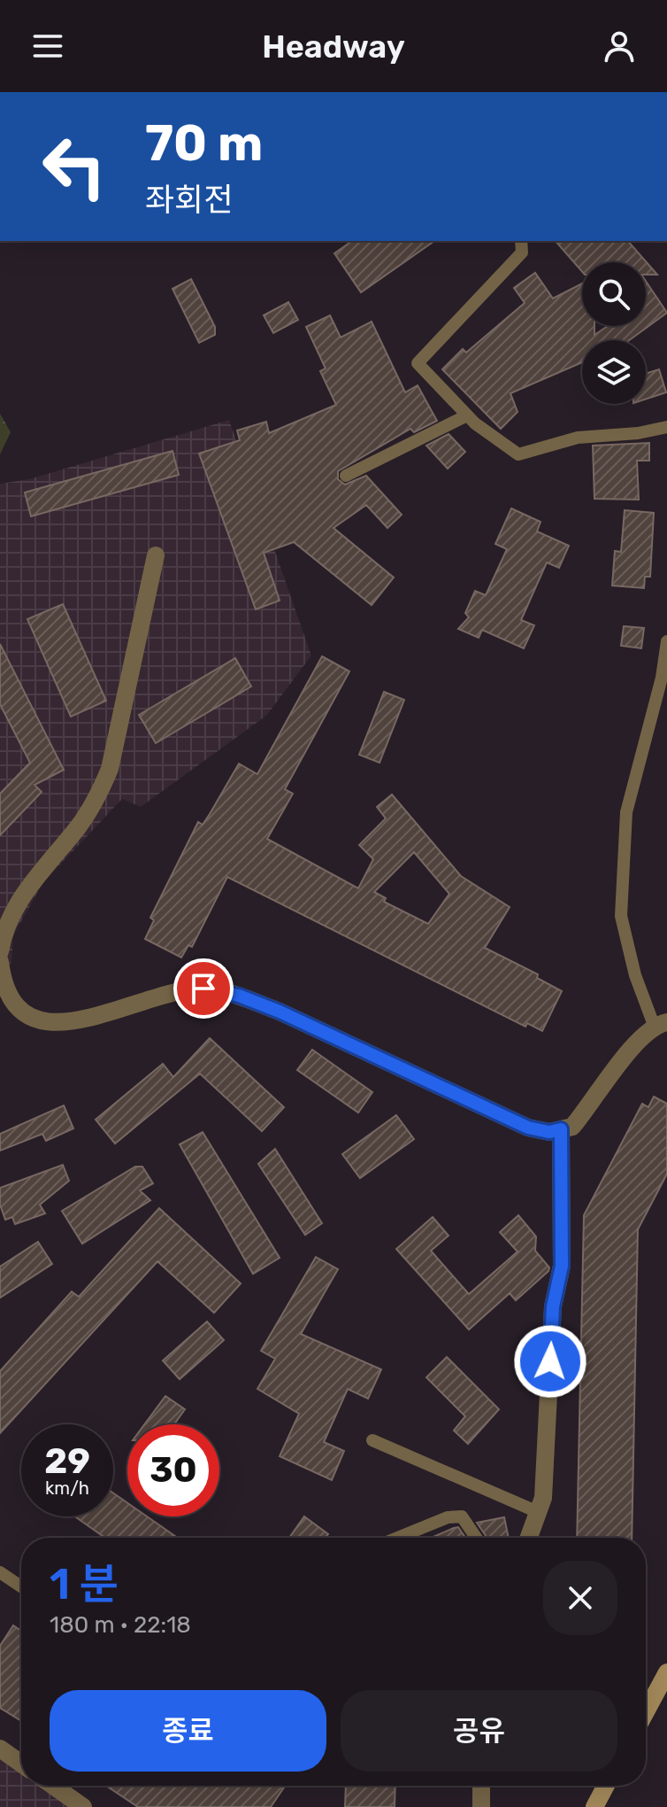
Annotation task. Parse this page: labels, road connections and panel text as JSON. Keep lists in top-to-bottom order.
{
  "page": {
    "header": "Headway",
    "turn": ["70 m", "좌회전"],
    "speed": "29 km/h",
    "limit": "30",
    "heading": ["1 분", "180 m · 22:18"],
    "buttons": ["종료", "공유"]
  }
}
